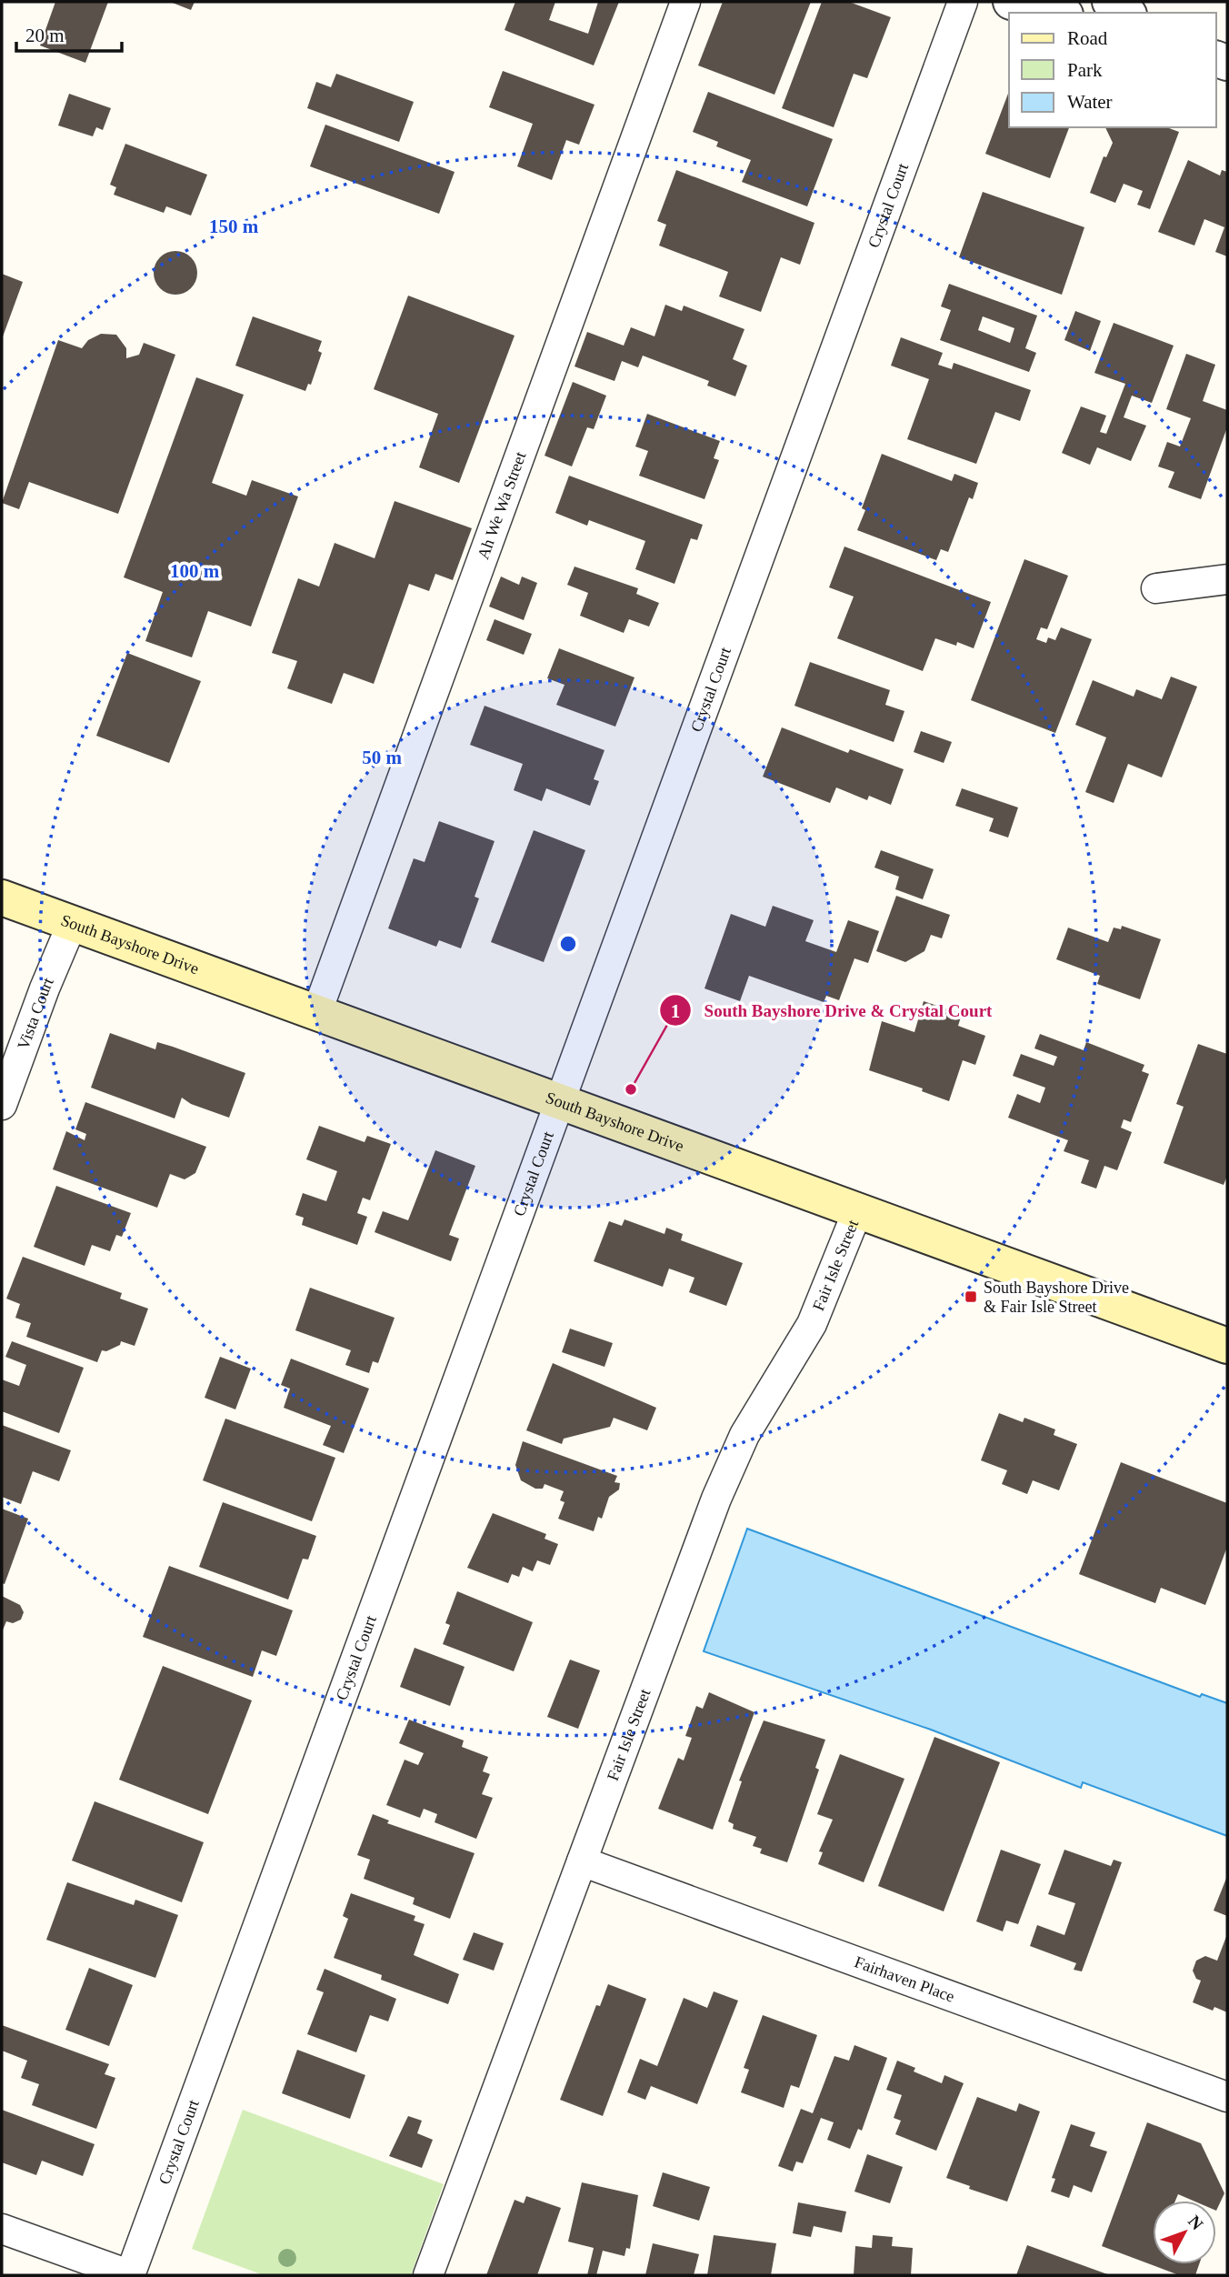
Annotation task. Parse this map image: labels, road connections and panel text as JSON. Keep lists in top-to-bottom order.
{
  "streets": {
    "main road": ["South Bayshore Drive"],
    "street": [
      "Crystal Court",
      "Ah We Wa Street",
      "Vista Court",
      "Fair Isle Street",
      "Fairhaven Place"
    ]
  },
  "crossings": [
    ["Crystal Court", "South Bayshore Drive"],
    ["Ah We Wa Street", "South Bayshore Drive"],
    ["South Bayshore Drive", "Vista Court"],
    ["South Bayshore Drive", "Fair Isle Street"],
    ["Fair Isle Street", "Fairhaven Place"]
  ],
  "places": {
    "other": ["South Bayshore Drive & Crystal Court"],
    "transit": ["South Bayshore Drive & Fair Isle Street"]
  },
  "legend": ["Road", "Park", "Water"],
  "scale_bar": "20 m",
  "north": "top right",
  "rings": ["150 m", "100 m", "50 m"]
}
